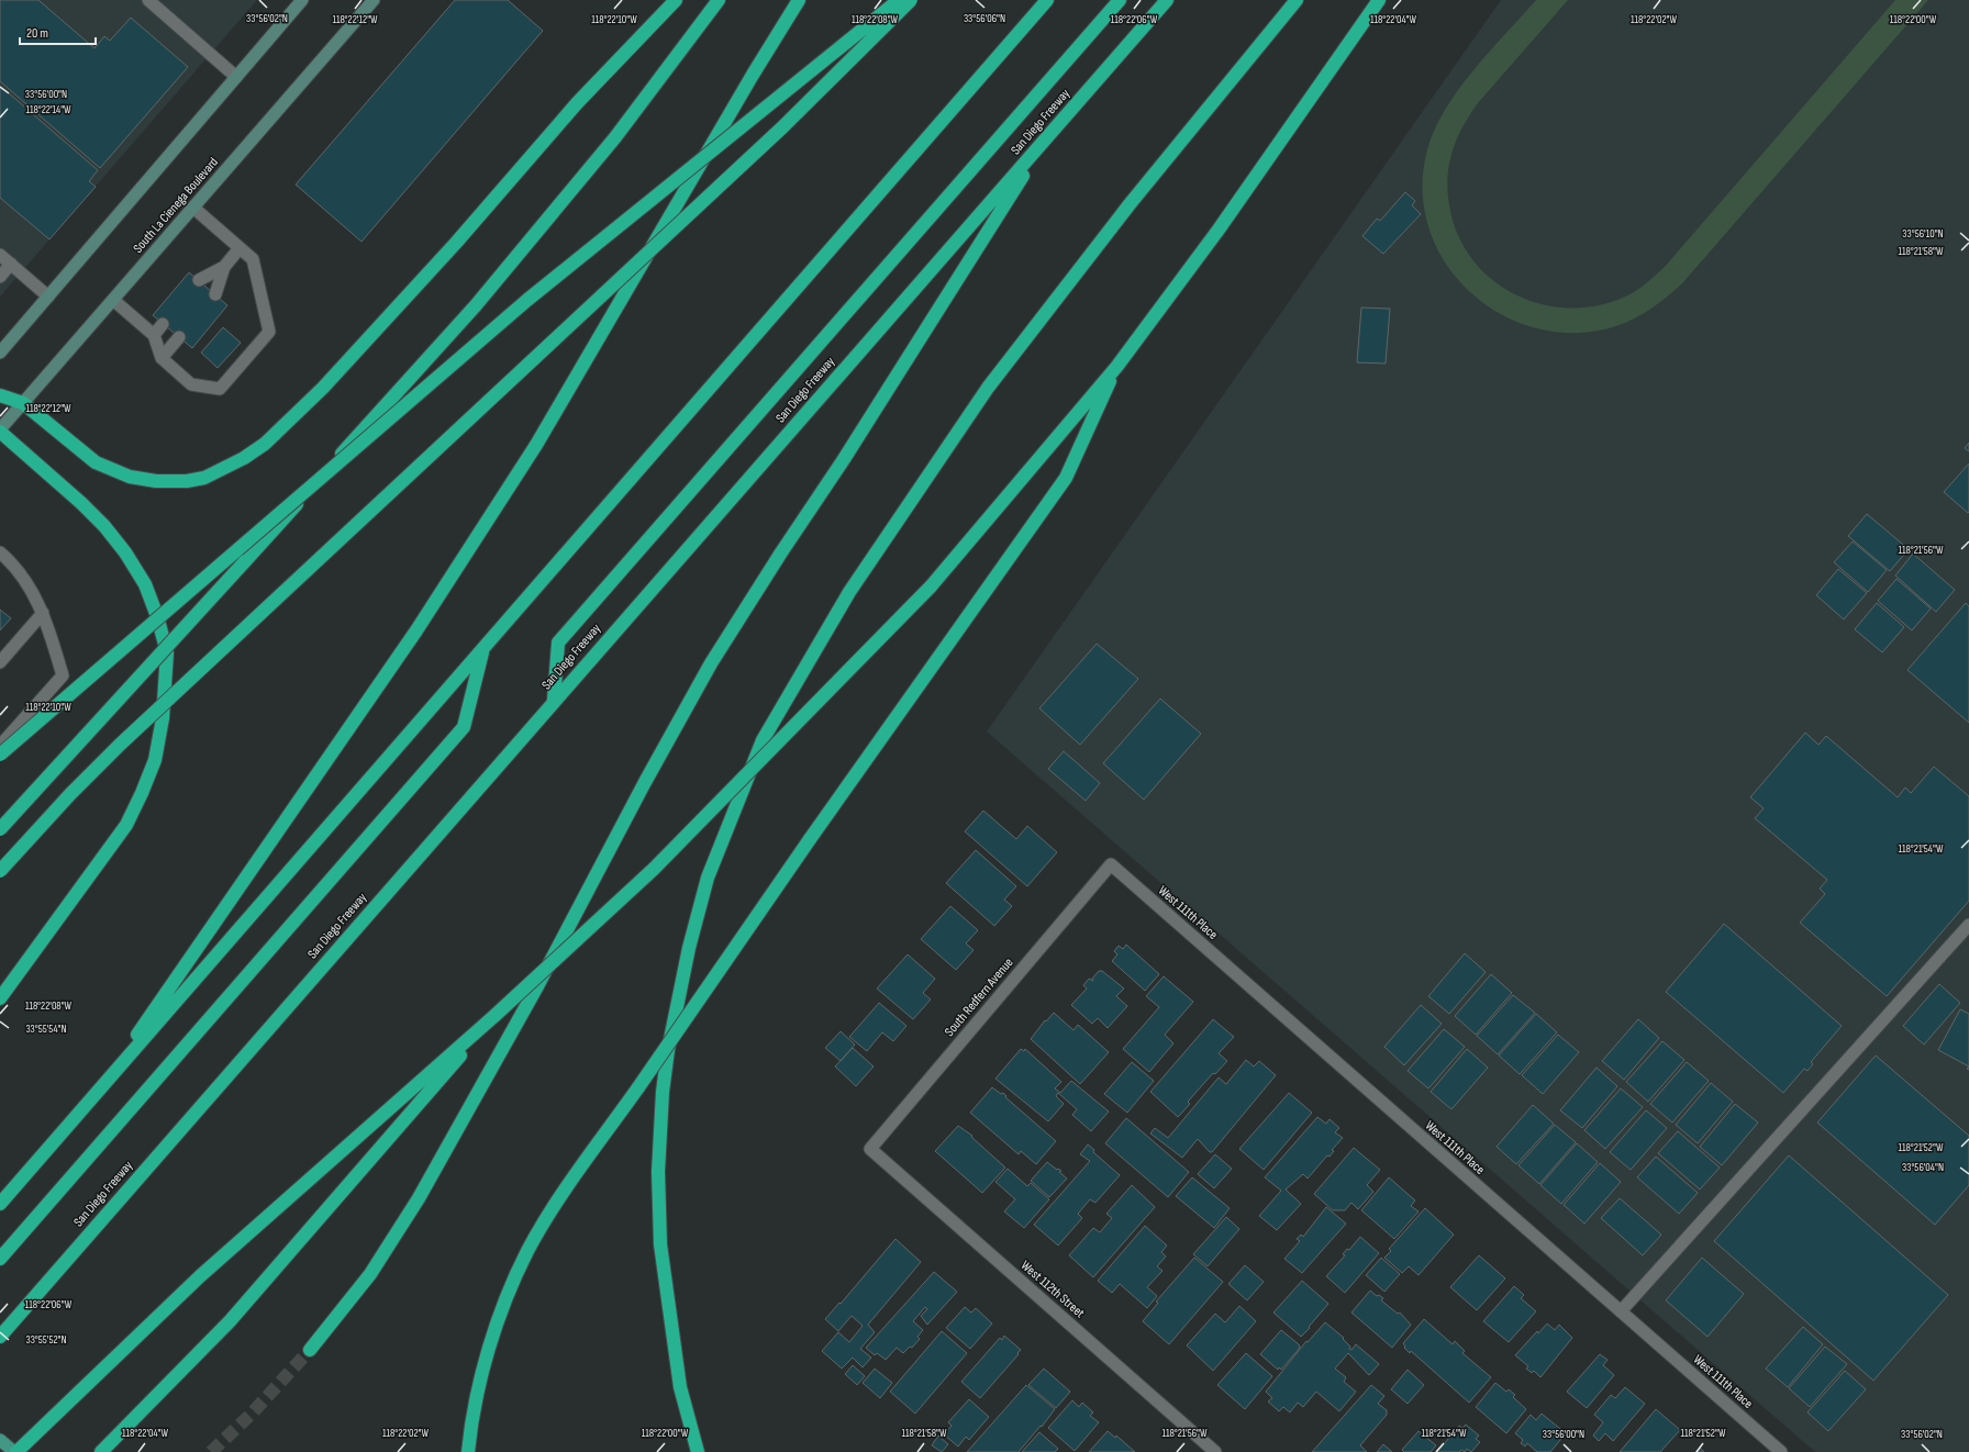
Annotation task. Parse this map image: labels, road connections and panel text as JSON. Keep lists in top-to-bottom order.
{
  "streets": {
    "highway": ["San Diego Freeway"],
    "main road": ["South La Cienega Boulevard"],
    "street": ["West 111th Place", "South Redfern Avenue", "West 112th Street"]
  },
  "crossings": [
    ["West 111th Place", "South Redfern Avenue"],
    ["South Redfern Avenue", "West 112th Street"]
  ],
  "scale_bar": "20 m",
  "coordinates": [
    "33°56'02\"N",
    "33°56'06\"N",
    "118°22'12\"W",
    "118°22'10\"W",
    "118°22'08\"W",
    "118°22'06\"W",
    "118°22'04\"W",
    "118°22'02\"W",
    "118°22'00\"W",
    "33°56'00\"N",
    "118°22'14\"W",
    "33°56'10\"N",
    "118°21'58\"W",
    "118°21'56\"W",
    "118°21'54\"W",
    "33°55'54\"N",
    "118°21'52\"W",
    "33°56'04\"N",
    "33°55'52\"N"
  ]
}
